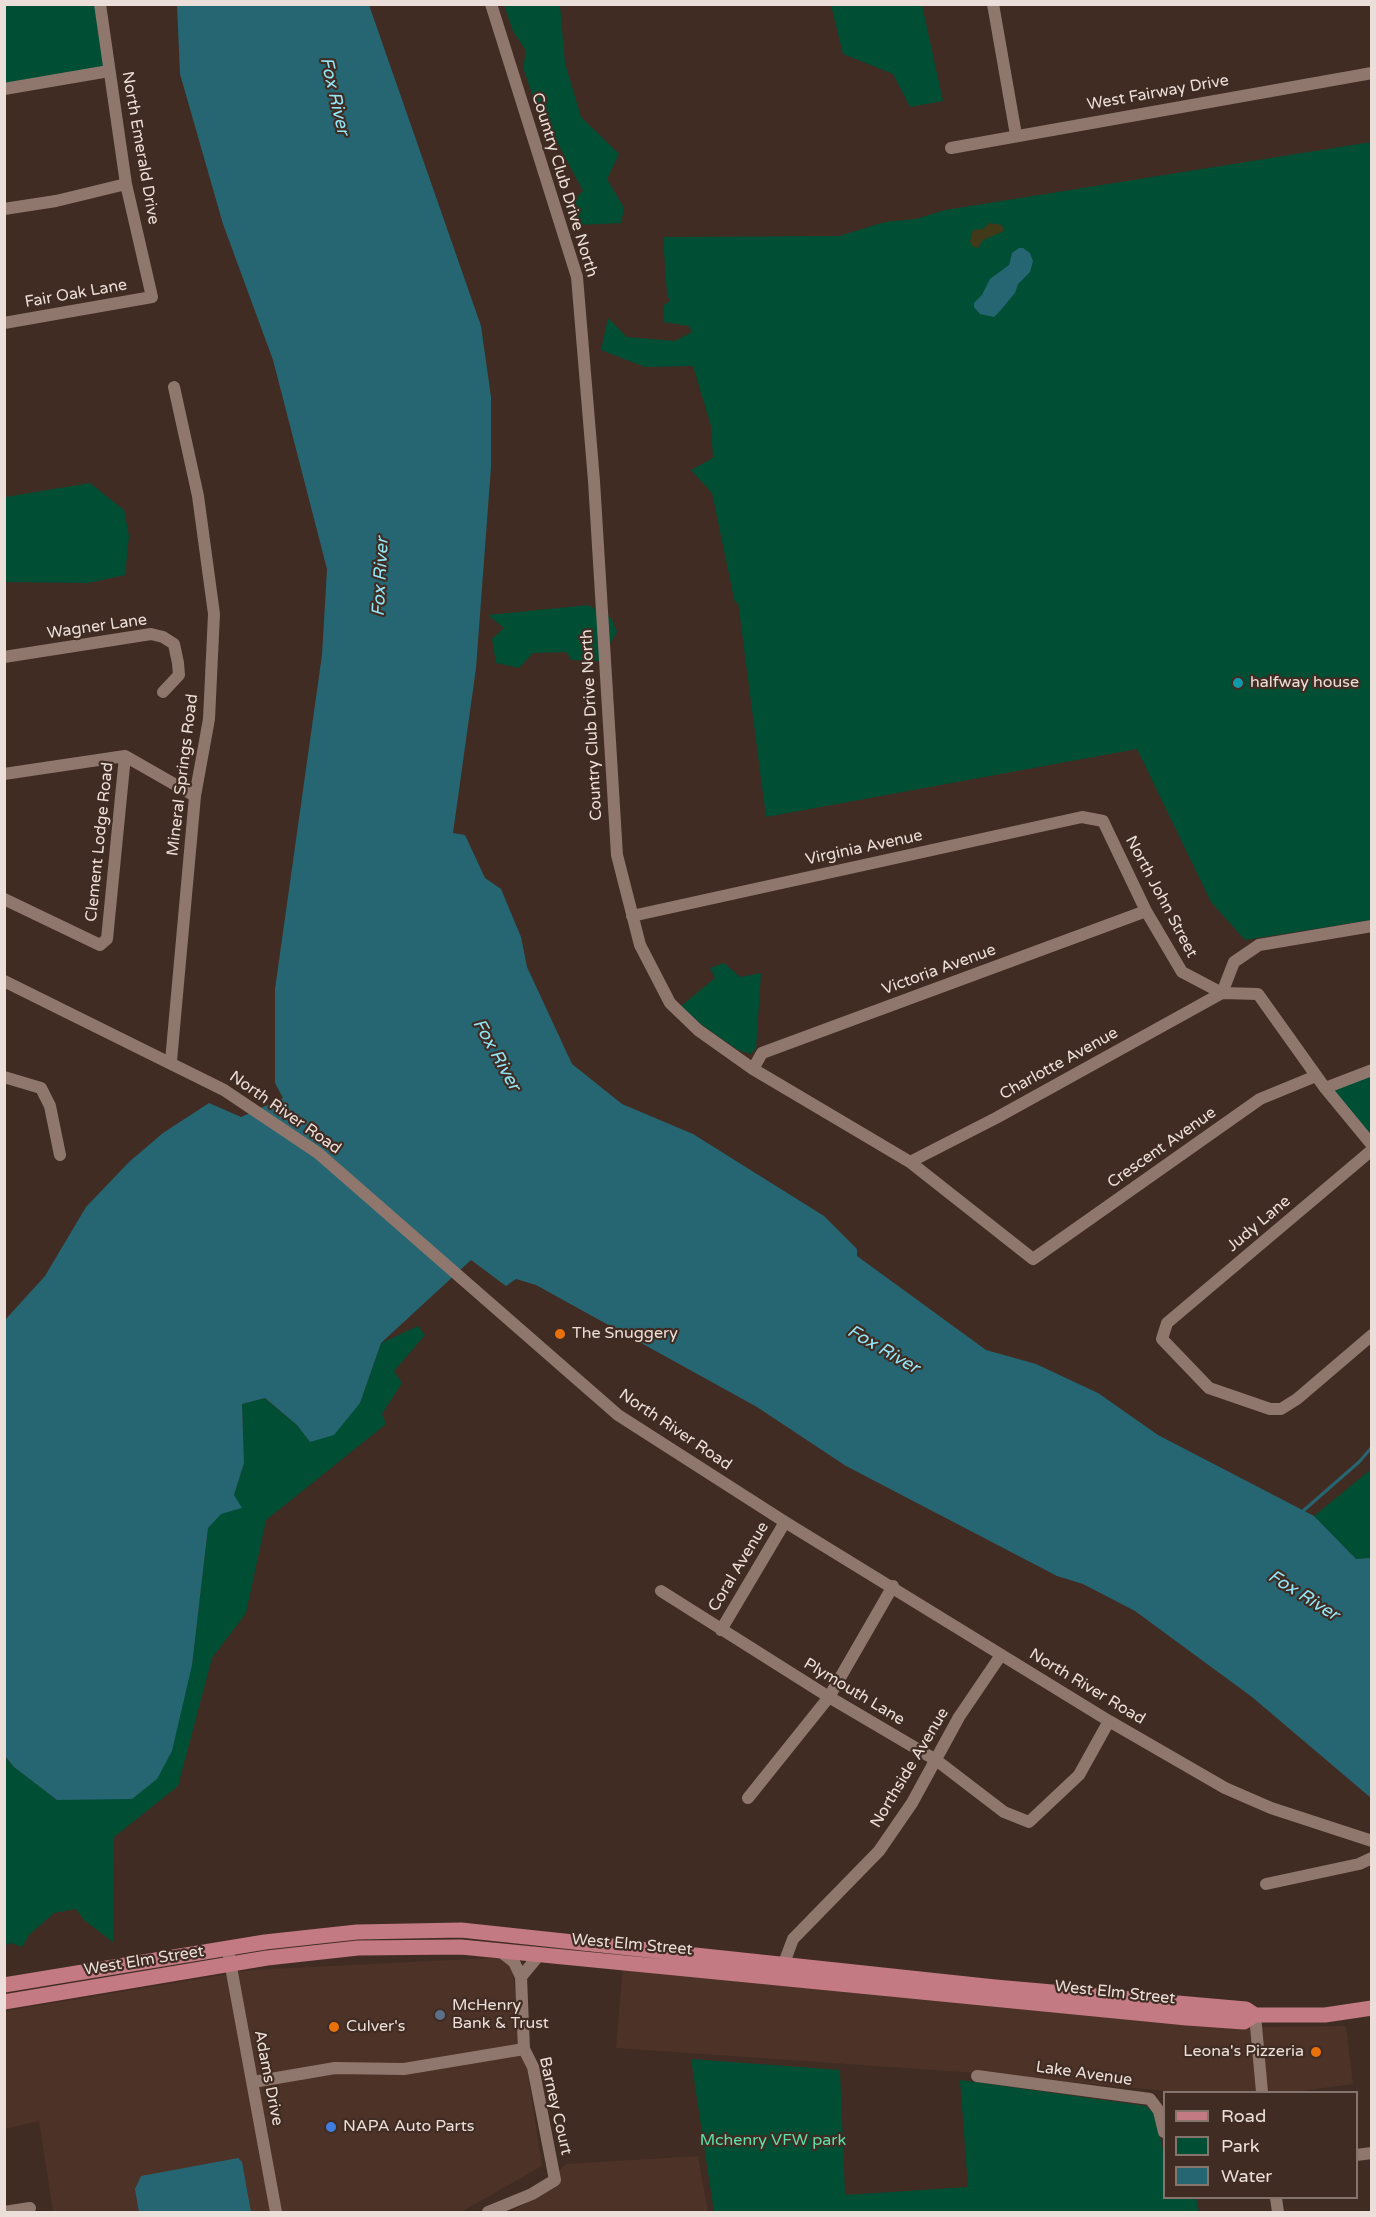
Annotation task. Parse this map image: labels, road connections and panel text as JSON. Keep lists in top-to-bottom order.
{
  "streets": {
    "main road": ["West Elm Street"],
    "street": [
      "West Fairway Drive",
      "North Emerald Drive",
      "Country Club Drive North",
      "Fair Oak Lane",
      "Wagner Lane",
      "Mineral Springs Road",
      "Clement Lodge Road",
      "Virginia Avenue",
      "North John Street",
      "Victoria Avenue",
      "Charlotte Avenue",
      "North River Road",
      "Crescent Avenue",
      "Judy Lane",
      "Coral Avenue",
      "Plymouth Lane",
      "Northside Avenue",
      "Lake Avenue",
      "Adams Drive",
      "Barney Court"
    ]
  },
  "crossings": [
    ["North Emerald Drive", "Fair Oak Lane"],
    ["Country Club Drive North", "Virginia Avenue"],
    ["Country Club Drive North", "Victoria Avenue"],
    ["Country Club Drive North", "Charlotte Avenue"],
    ["Country Club Drive North", "Crescent Avenue"],
    ["Mineral Springs Road", "North River Road"],
    ["Virginia Avenue", "North John Street"],
    ["North John Street", "Victoria Avenue"],
    ["North John Street", "Charlotte Avenue"],
    ["North John Street", "Crescent Avenue"],
    ["North River Road", "Coral Avenue"],
    ["North River Road", "Plymouth Lane"],
    ["North River Road", "Northside Avenue"],
    ["Coral Avenue", "Plymouth Lane"],
    ["Plymouth Lane", "Northside Avenue"],
    ["Northside Avenue", "West Elm Street"],
    ["West Elm Street", "Adams Drive"]
  ],
  "water": ["Fox River"],
  "parks": ["Mchenry VFW park"],
  "places": [
    "halfway house",
    "The Snuggery",
    "McHenry Bank & Trust",
    "Culver's",
    "Leona's Pizzeria",
    "NAPA Auto Parts"
  ],
  "legend": ["Road", "Park", "Water"]
}
